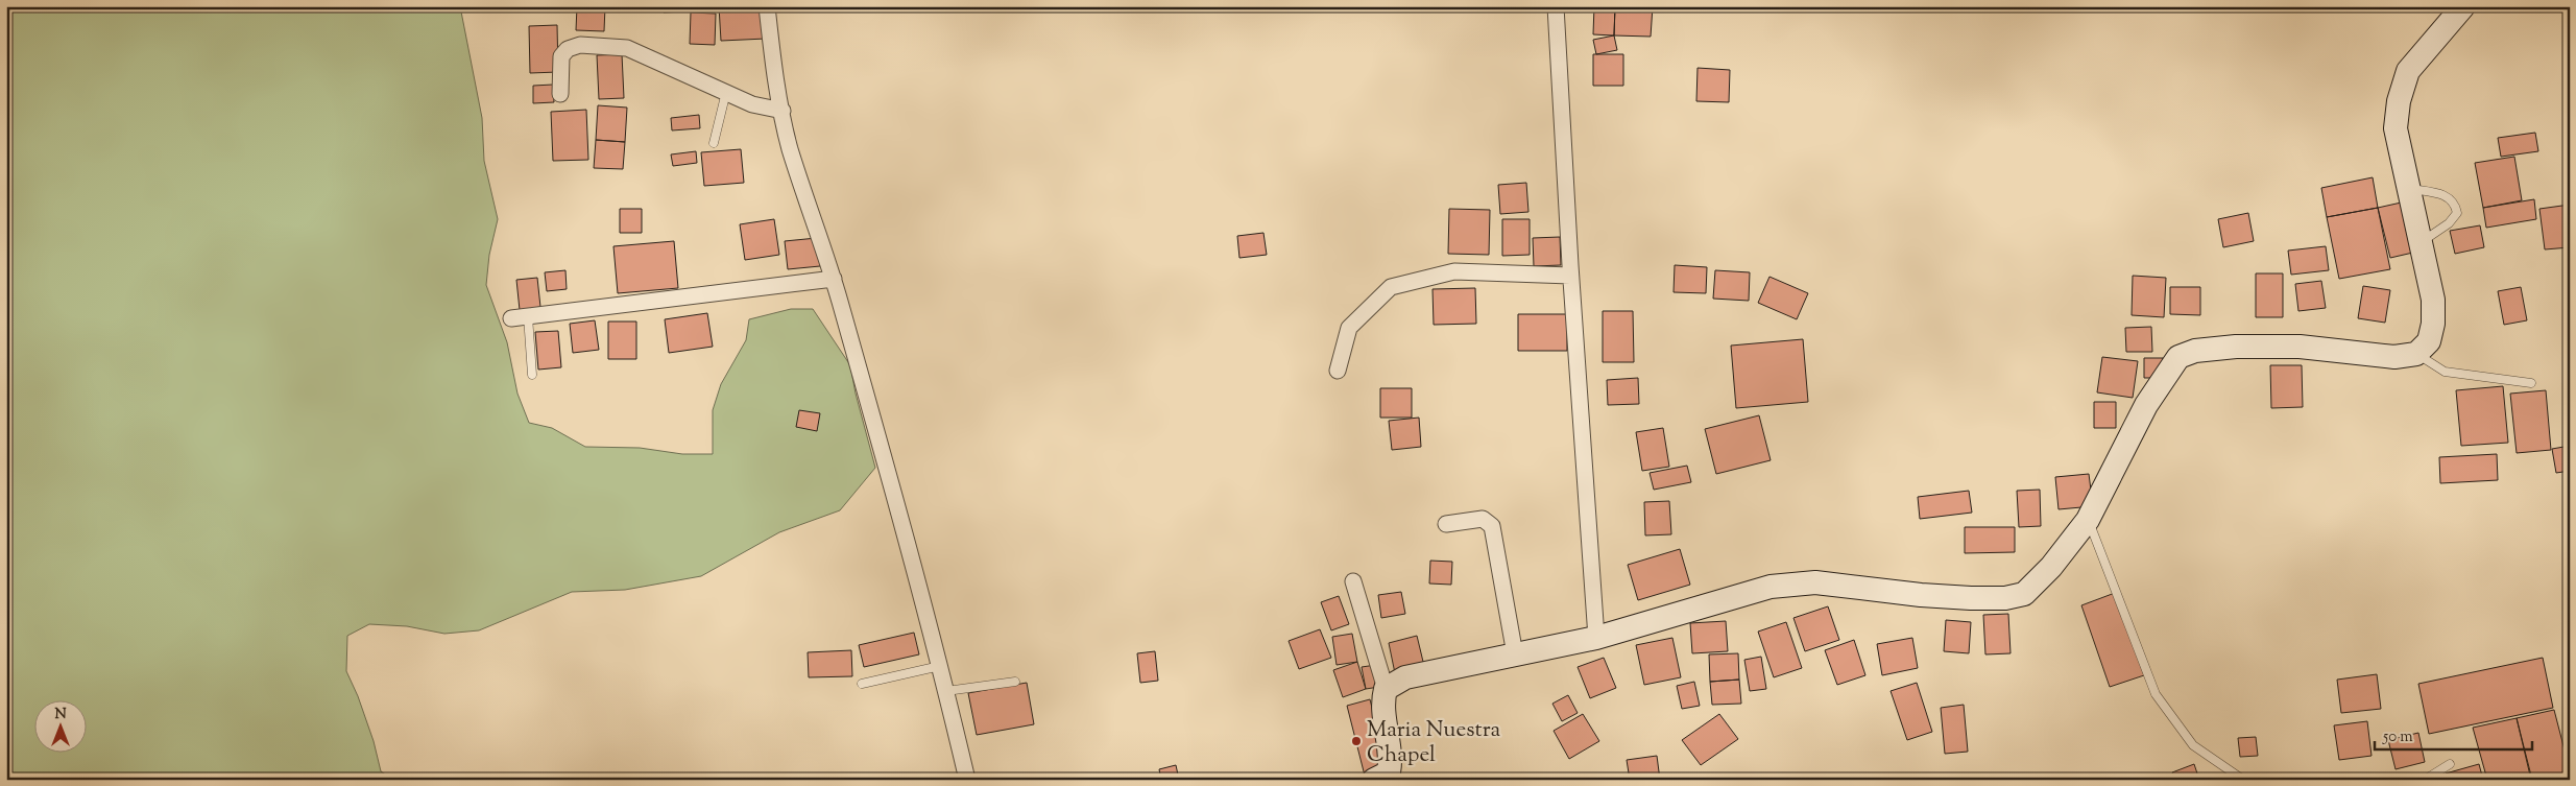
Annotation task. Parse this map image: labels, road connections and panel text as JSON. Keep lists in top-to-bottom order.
{
  "places": ["Maria Nuestra Chapel"],
  "scale_bar": "50 m",
  "north": "top"
}
